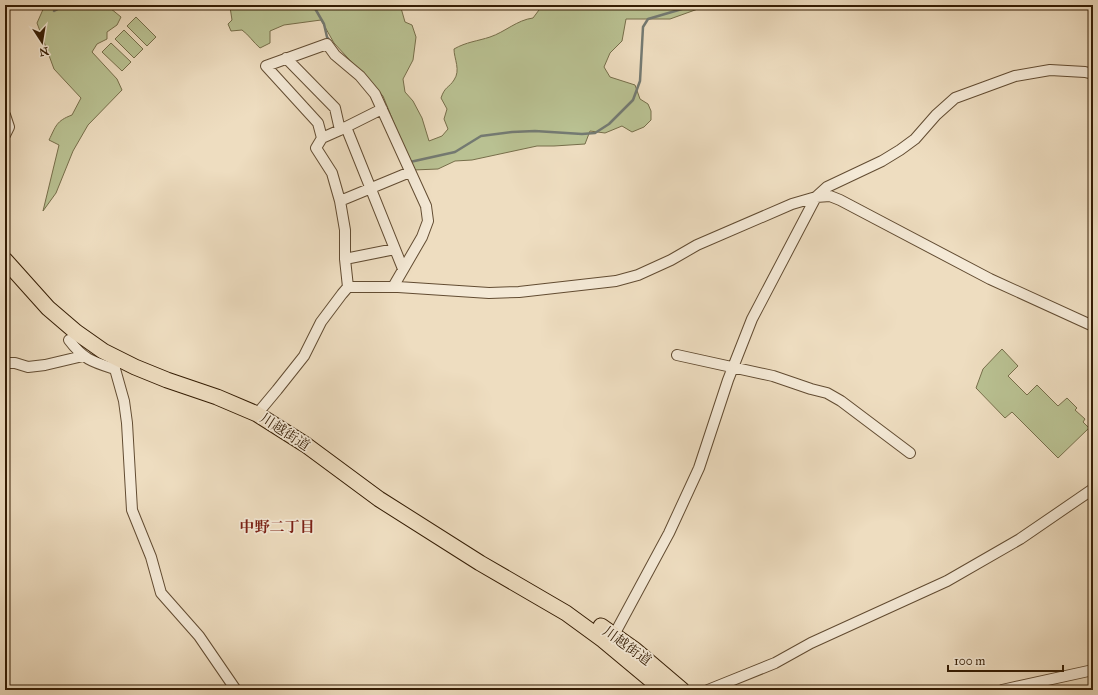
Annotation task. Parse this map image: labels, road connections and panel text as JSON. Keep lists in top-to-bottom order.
{
  "streets": {
    "highway": ["川越街道"]
  },
  "districts": ["中野二丁目"],
  "scale_bar": "100 m",
  "north": "bottom"
}
